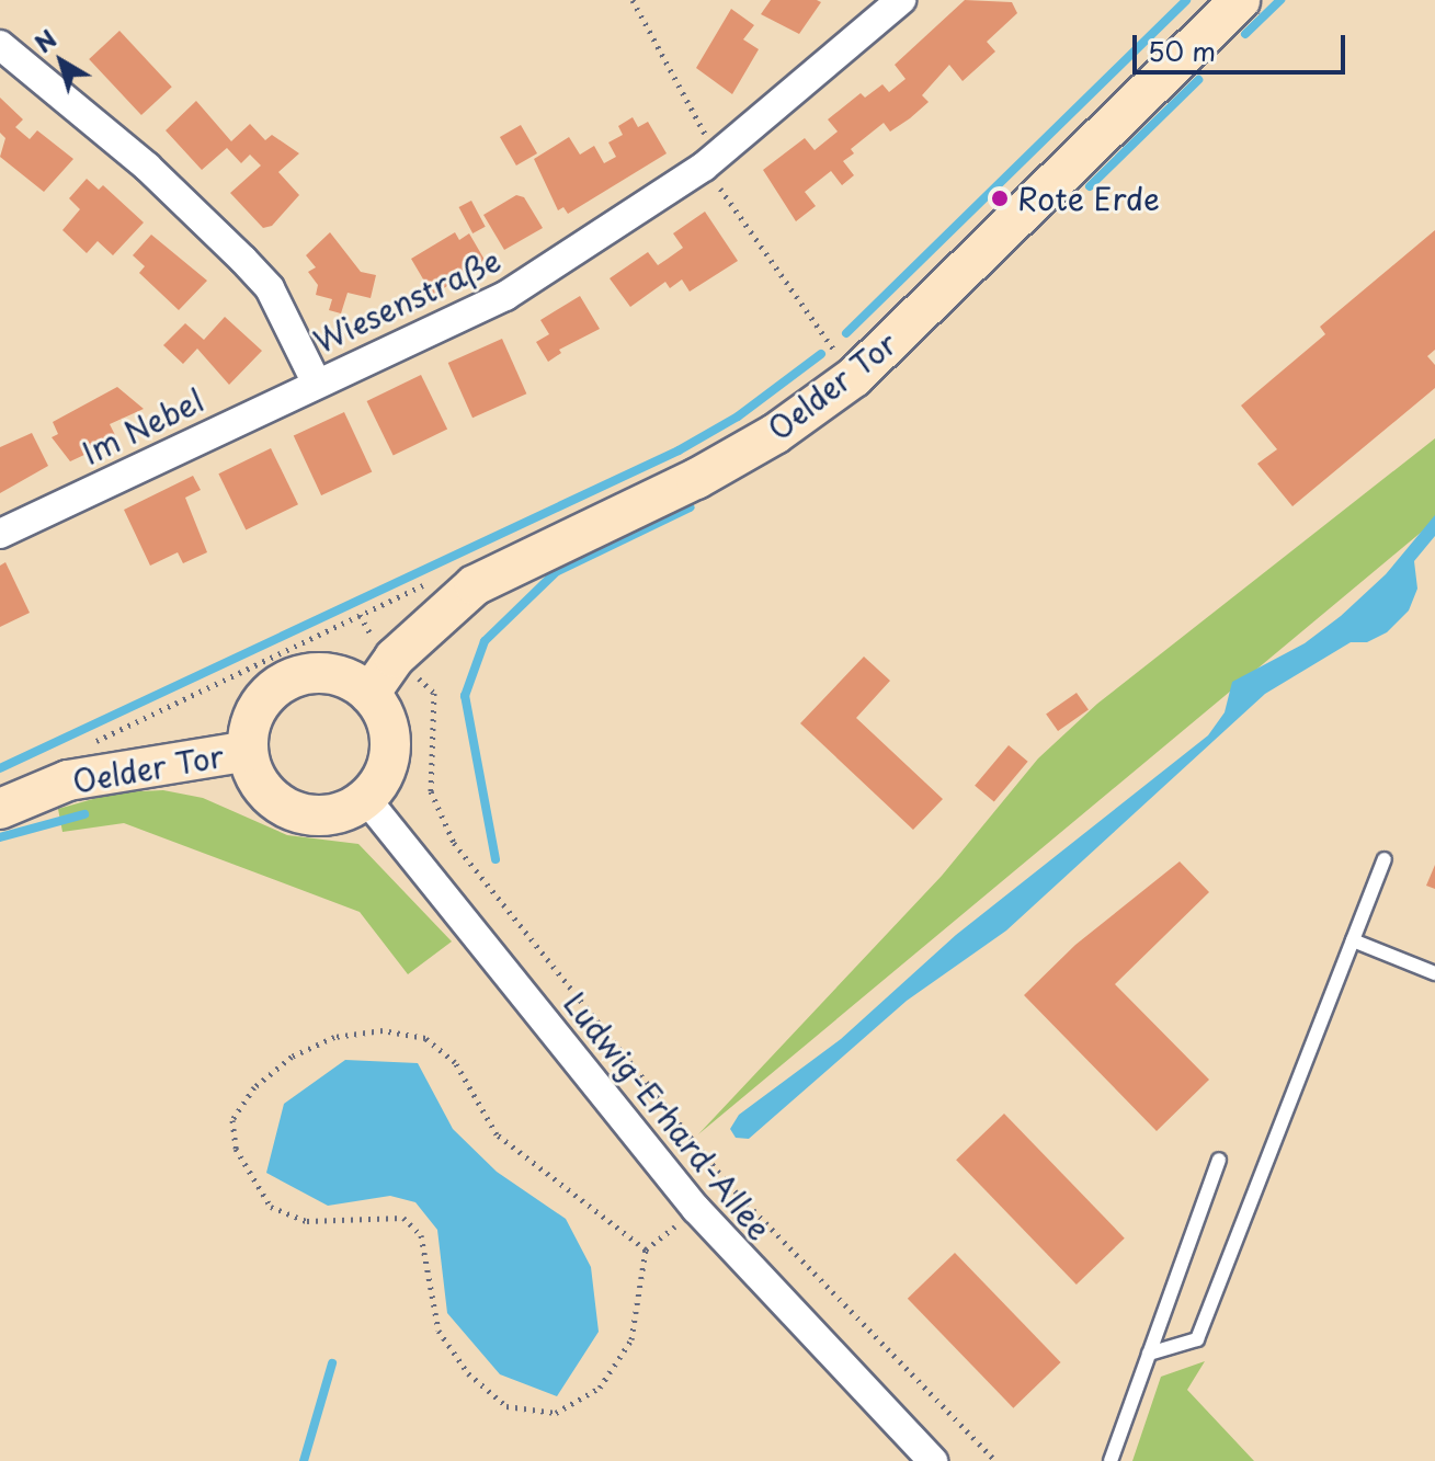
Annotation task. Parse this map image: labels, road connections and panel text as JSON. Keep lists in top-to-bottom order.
{
  "streets": {
    "main road": ["Oelder Tor"],
    "street": ["Wiesenstraße", "Im Nebel", "Ludwig-Erhard-Allee"]
  },
  "crossings": [
    ["Wiesenstraße", "Im Nebel"],
    ["Oelder Tor", "Ludwig-Erhard-Allee"]
  ],
  "places": ["Rote Erde"],
  "scale_bar": "50 m",
  "north": "top left"
}
